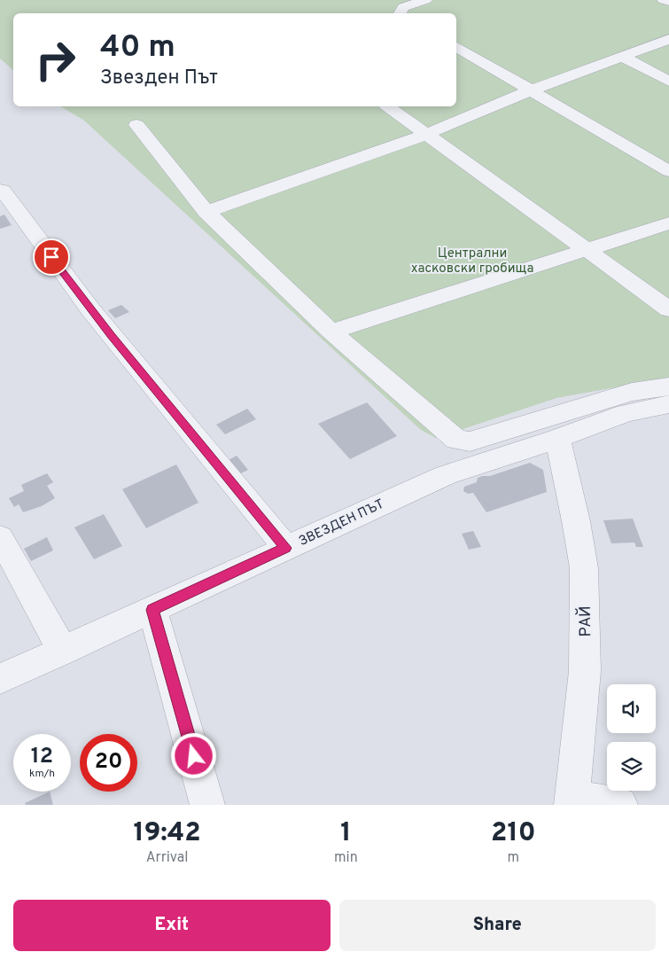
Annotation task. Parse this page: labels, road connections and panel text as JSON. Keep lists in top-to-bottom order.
{
  "streets": {
    "street": ["ЗВЕЗДЕН ПЪТ", "РАЙ"]
  },
  "crossings": [
    ["ЗВЕЗДЕН ПЪТ", "РАЙ"]
  ],
  "parks": ["Централни хасковски гробища"],
  "page": {
    "turn": ["40 m", "Звезден Път"],
    "speed": "12 km/h",
    "limit": "20",
    "eta": [
      "19:42",
      "Arrival",
      "1",
      "min",
      "210",
      "m"
    ],
    "buttons": ["Exit", "Share"]
  }
}
